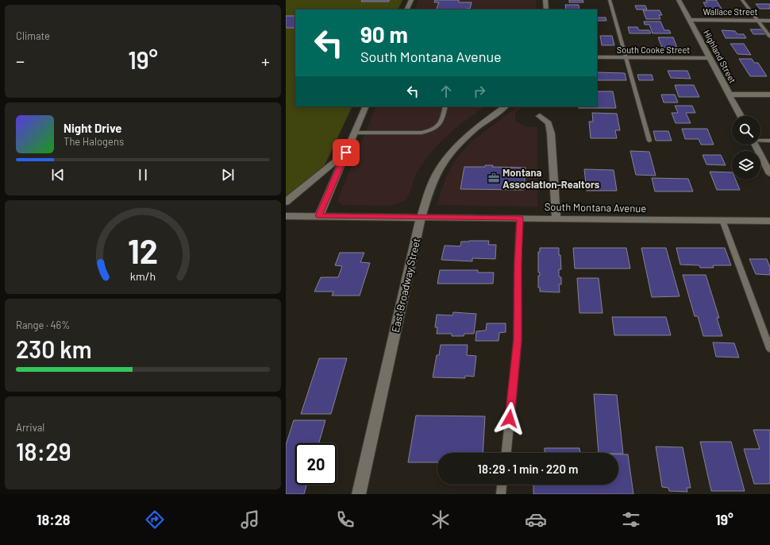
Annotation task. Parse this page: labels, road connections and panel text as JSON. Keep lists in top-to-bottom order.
{
  "streets": {
    "street": [
      "Wallace Street",
      "South Cooke Street",
      "Highland Street",
      "South Montana Avenue",
      "East Broadway Street"
    ]
  },
  "crossings": [
    ["Wallace Street", "Highland Street"],
    ["South Cooke Street", "Highland Street"],
    ["South Montana Avenue", "East Broadway Street"]
  ],
  "places": {
    "office": ["Montana Association-Realtors"]
  },
  "page": {
    "tile": [
      "Climate",
      ["Range · 46%", "230 km"],
      ["Arrival", "18:29"]
    ],
    "turn": ["90 m", "South Montana Avenue"],
    "heat": ["−", "19°", "+"],
    "song": ["Night Drive", "The Halogens"],
    "limit": "20",
    "trip": "18:29 · 1 min · 220 m",
    "tabs": ["18:28", "19°"],
    "gauge": ["12", "km/h"]
  }
}
